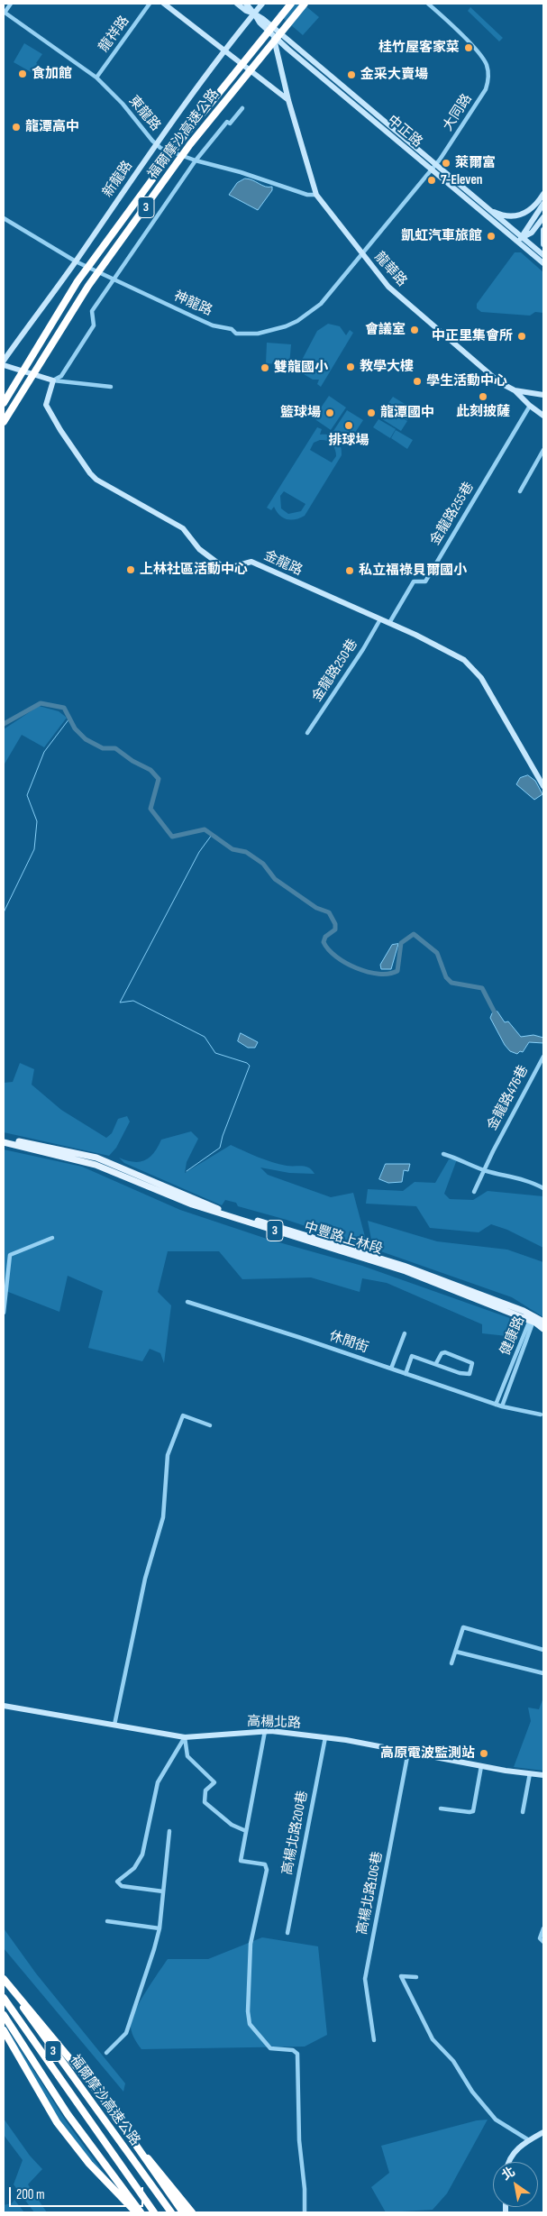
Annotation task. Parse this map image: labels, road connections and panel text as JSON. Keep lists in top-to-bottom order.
{
  "streets": {
    "highway": ["福爾摩沙高速公路", "3"],
    "main road": ["中豐路上林段"],
    "street": [
      "龍祥路",
      "大同路",
      "東龍路",
      "中正路",
      "新龍路",
      "龍華路",
      "神龍路",
      "金龍路255巷",
      "金龍路",
      "金龍路250巷",
      "金龍路476巷",
      "健康路",
      "休閒街",
      "高楊北路",
      "高楊北路200巷",
      "高楊北路106巷"
    ]
  },
  "crossings": [
    ["龍祥路", "東龍路"],
    ["大同路", "中正路"],
    ["大同路", "龍華路"],
    ["大同路", "神龍路"],
    ["東龍路", "新龍路"],
    ["東龍路", "龍華路"],
    ["中正路", "新龍路"],
    ["中正路", "龍華路"],
    ["新龍路", "神龍路"],
    ["龍華路", "神龍路"],
    ["金龍路255巷", "金龍路"],
    ["金龍路", "金龍路250巷"],
    ["中豐路上林段", "健康路"],
    ["健康路", "休閒街"],
    ["高楊北路", "高楊北路200巷"],
    ["高楊北路", "高楊北路106巷"]
  ],
  "places": [
    "桂竹屋客家菜",
    "食加館",
    "金采大賣場",
    "龍潭高中",
    "萊爾富",
    "7-Eleven",
    "凱虹汽車旅館",
    "會議室",
    "中正里集會所",
    "教學大樓",
    "雙龍國小",
    "學生活動中心",
    "此刻披薩",
    "籃球場",
    "龍潭國中",
    "排球場",
    "上林社區活動中心",
    "私立福祿貝爾國小",
    "高原電波監測站"
  ],
  "scale_bar": "200 m",
  "north": "top left"
}
